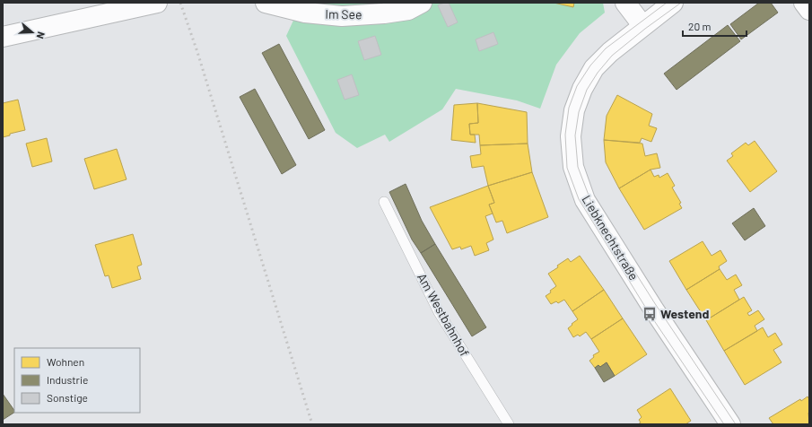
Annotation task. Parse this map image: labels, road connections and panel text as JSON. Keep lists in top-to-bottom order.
{
  "streets": {
    "street": ["Im See", "Liebknechtstraße"],
    "lane": ["Am Westbahnhof"]
  },
  "places": {
    "bus stop": ["Westend"]
  },
  "legend": ["Wohnen", "Industrie", "Sonstige"],
  "scale_bar": "20 m",
  "north": "right"
}
